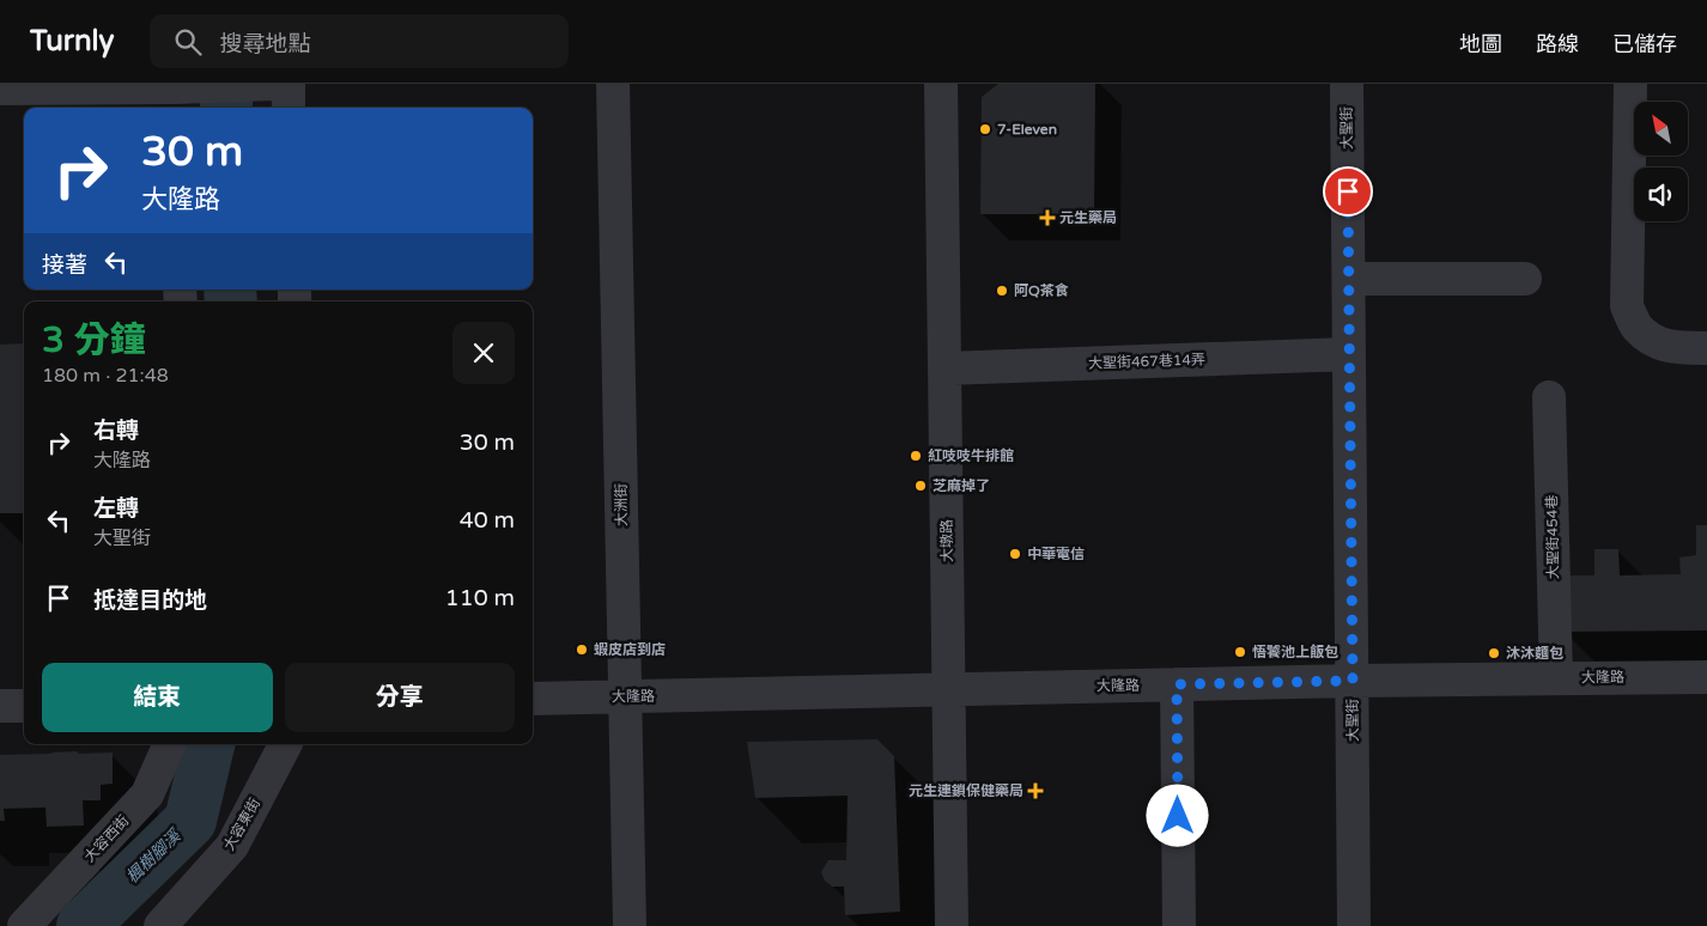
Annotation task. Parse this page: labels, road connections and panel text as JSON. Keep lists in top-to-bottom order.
{
  "streets": {
    "street": [
      "大聖街",
      "大聖街467巷14弄",
      "大洲街",
      "大聖街454巷",
      "大墩路",
      "大隆路",
      "大容東街",
      "大容西街"
    ]
  },
  "crossings": [
    ["大聖街", "大聖街467巷14弄"],
    ["大聖街", "大隆路"],
    ["大聖街467巷14弄", "大墩路"],
    ["大洲街", "大隆路"],
    ["大聖街454巷", "大隆路"],
    ["大墩路", "大隆路"]
  ],
  "water": ["楓樹腳溪"],
  "places": {
    "other": [
      "7-Eleven",
      "阿Q茶食",
      "紅吱吱牛排館",
      "芝麻掉了",
      "中華電信",
      "蝦皮店到店",
      "悟饕池上飯包",
      "沐沐麵包"
    ],
    "health": ["元生藥局", "元生連鎖保健藥局"]
  },
  "north": "top left",
  "page": {
    "header": "Turnly",
    "search": "搜尋地點",
    "nav": ["地圖", "路線", "已儲存"],
    "turn": ["30 m", "大隆路"],
    "then": "接著",
    "heading": ["3 分鐘", "180 m · 21:48"],
    "list": [
      {
        "name": "右轉",
        "note": "大隆路",
        "value": "30 m"
      },
      {
        "name": "左轉",
        "note": "大聖街",
        "value": "40 m"
      },
      {
        "name": "抵達目的地",
        "value": "110 m"
      }
    ],
    "buttons": ["結束", "分享"]
  }
}
